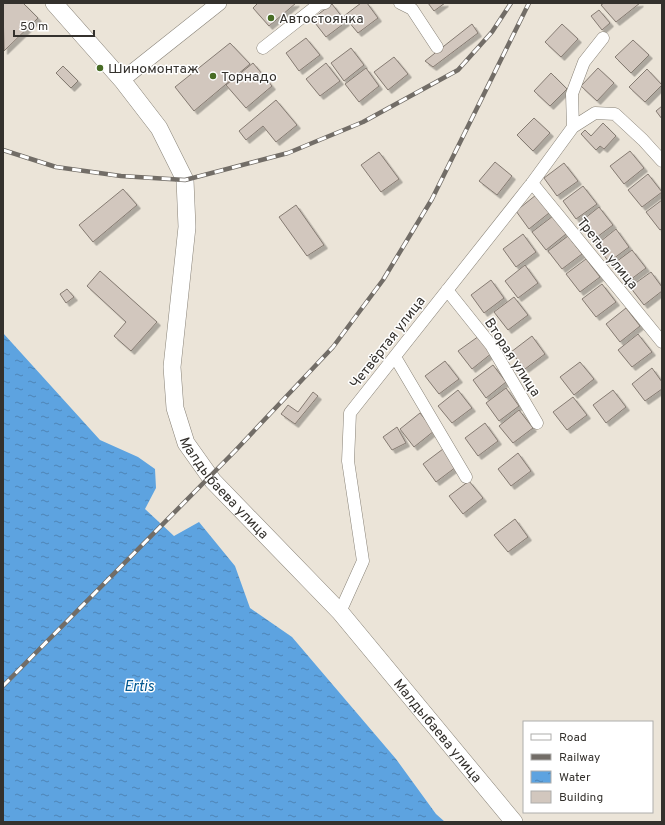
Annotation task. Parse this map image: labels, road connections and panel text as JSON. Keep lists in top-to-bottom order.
{
  "streets": {
    "main road": ["Малдыбаева улица"],
    "street": ["Третья улица", "Четвёртая улица", "Вторая улица"]
  },
  "crossings": [
    ["Третья улица", "Четвёртая улица"],
    ["Четвёртая улица", "Вторая улица"],
    ["Четвёртая улица", "Малдыбаева улица"]
  ],
  "water": ["Ertis"],
  "places": ["Автостоянка", "Шиномонтаж", "Торнадо"],
  "legend": [
    "Road",
    "Railway",
    "Water",
    "Building"
  ],
  "scale_bar": "50 m"
}
